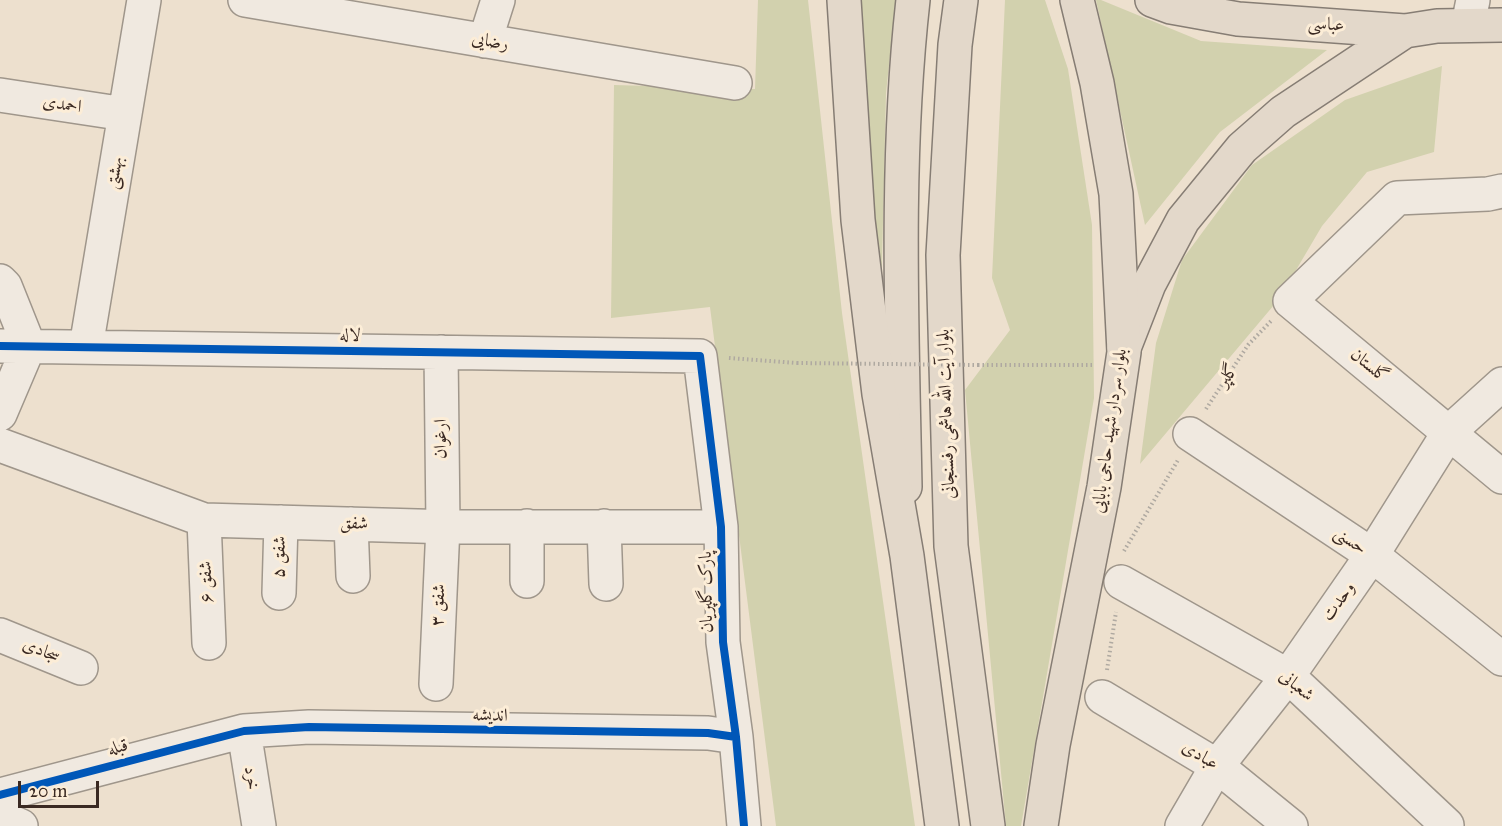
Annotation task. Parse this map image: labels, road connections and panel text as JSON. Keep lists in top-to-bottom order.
{
  "streets": {
    "main road": ["عباسی", "بلوار آیت الله هاشمی رفسنجانی", "بلوار سردار شهید حاجی بابایی"],
    "street": [
      "رضایی",
      "احمدی",
      "بهشتی",
      "لاله",
      "گلستان",
      "ارغوان",
      "شفق",
      "حسنی",
      "شفق ۵",
      "شفق ۶",
      "پارک گلپریان",
      "وحدت",
      "شفق ۳",
      "سجادی",
      "شعبانی",
      "اندیشه",
      "قبله",
      "عبادی",
      "خرد"
    ],
    "path": ["گلپر"]
  },
  "crossings": [
    ["احمدی", "بهشتی"],
    ["بهشتی", "لاله"],
    ["لاله", "ارغوان"],
    ["لاله", "پارک گلپریان"],
    ["گلستان", "گلپر"],
    ["گلستان", "وحدت"],
    ["گلپر", "حسنی"],
    ["گلپر", "شعبانی"],
    ["گلپر", "عبادی"],
    ["ارغوان", "شفق"],
    ["ارغوان", "شفق ۳"],
    ["شفق", "شفق ۵"],
    ["شفق", "شفق ۶"],
    ["شفق", "پارک گلپریان"],
    ["شفق", "شفق ۳"],
    ["حسنی", "وحدت"],
    ["پارک گلپریان", "اندیشه"],
    ["وحدت", "شعبانی"],
    ["وحدت", "عبادی"],
    ["اندیشه", "قبله"],
    ["اندیشه", "خرد"],
    ["قبله", "خرد"]
  ],
  "scale_bar": "20 m"
}
